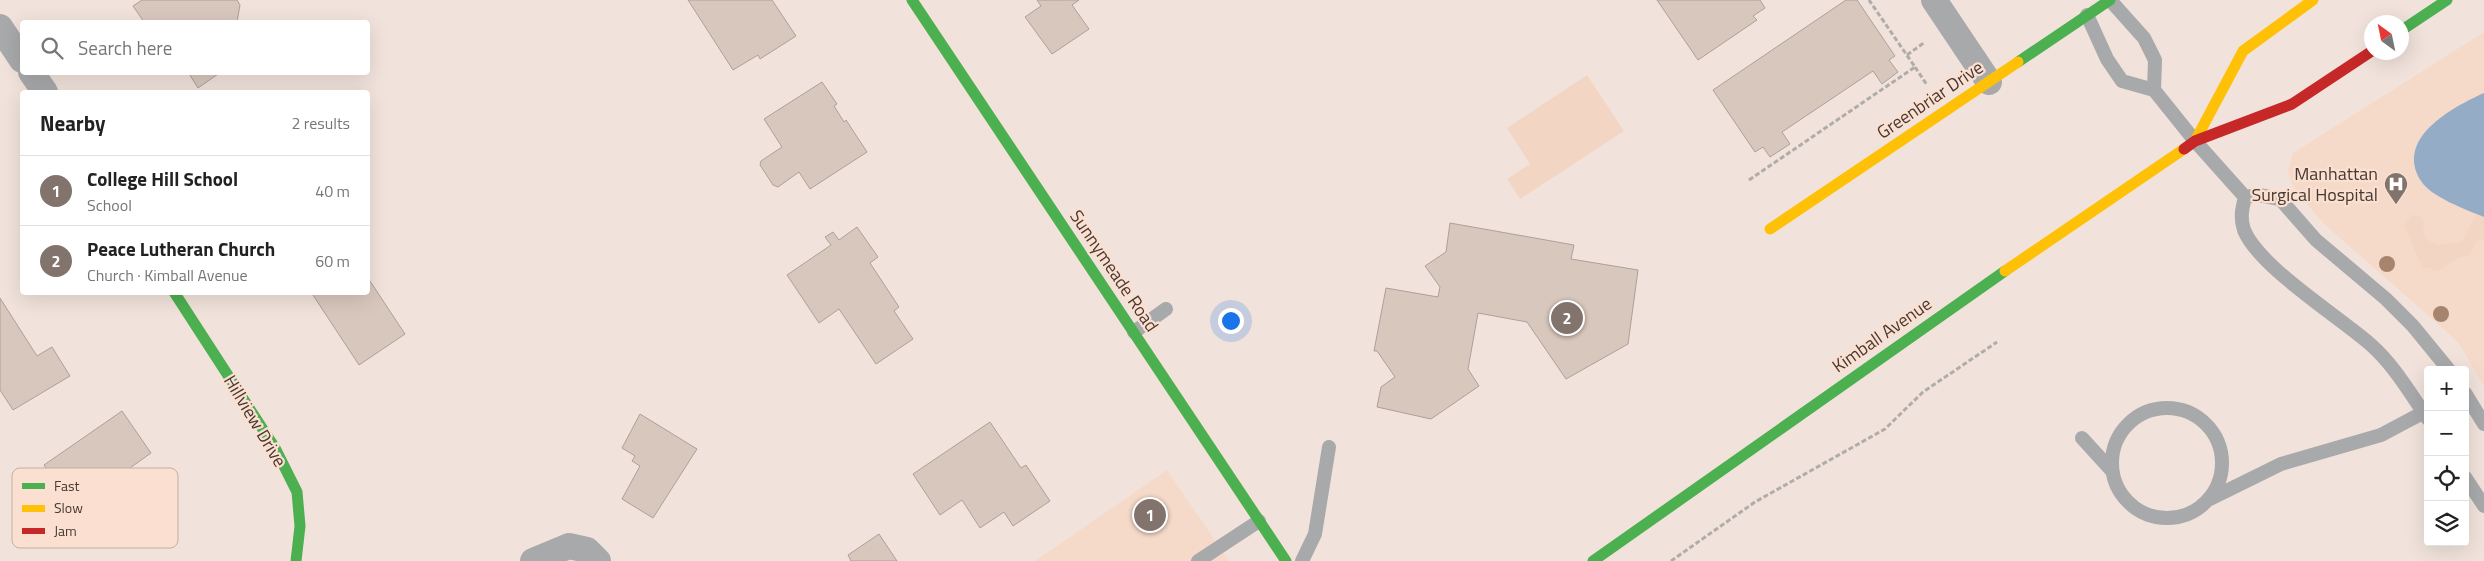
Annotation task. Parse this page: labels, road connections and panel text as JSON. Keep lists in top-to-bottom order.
{
  "streets": {
    "street": [
      "Greenbriar Drive",
      "Sunnymeade Road",
      "Kimball Avenue",
      "Hillview Drive"
    ]
  },
  "places": {
    "hospital": ["Manhattan Surgical Hospital"]
  },
  "legend": ["Fast", "Slow", "Jam"],
  "north": "top left",
  "page": {
    "search": "Search here",
    "heading": ["Nearby", "2 results"],
    "list": [
      {
        "mark": "1",
        "name": "College Hill School",
        "note": "School",
        "value": "40 m"
      },
      {
        "mark": "2",
        "name": "Peace Lutheran Church",
        "note": "Church · Kimball Avenue",
        "value": "60 m"
      }
    ],
    "pins": ["2", "1"],
    "map_buttons": ["+", "−"]
  }
}
